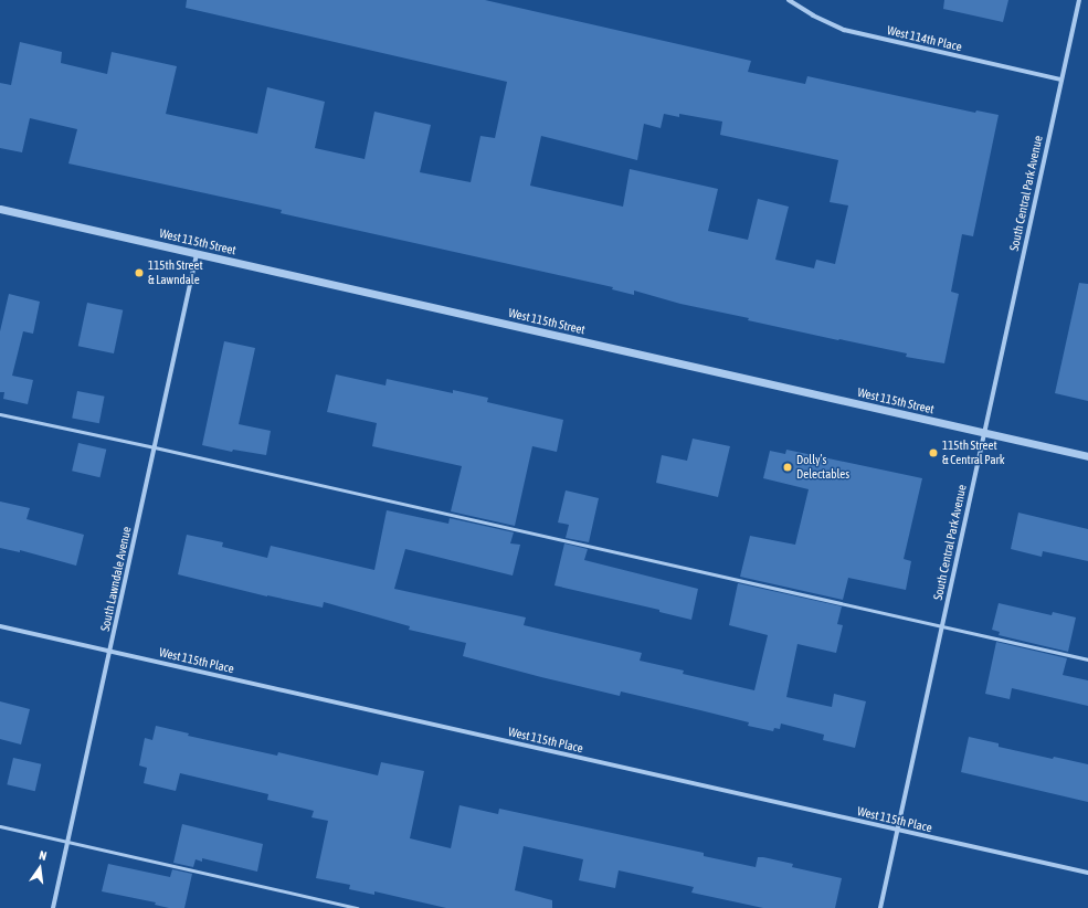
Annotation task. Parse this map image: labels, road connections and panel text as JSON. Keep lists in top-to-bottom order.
{
  "streets": {
    "street": [
      "West 114th Place",
      "South Central Park Avenue",
      "West 115th Street",
      "South Lawndale Avenue",
      "West 115th Place"
    ]
  },
  "crossings": [
    ["West 114th Place", "South Central Park Avenue"],
    ["South Central Park Avenue", "West 115th Street"],
    ["South Central Park Avenue", "West 115th Place"],
    ["West 115th Street", "South Lawndale Avenue"],
    ["South Lawndale Avenue", "West 115th Place"]
  ],
  "places": ["115th Street & Lawndale", "115th Street & Central Park", "Dolly’s Delectables"],
  "north": "top"
}
